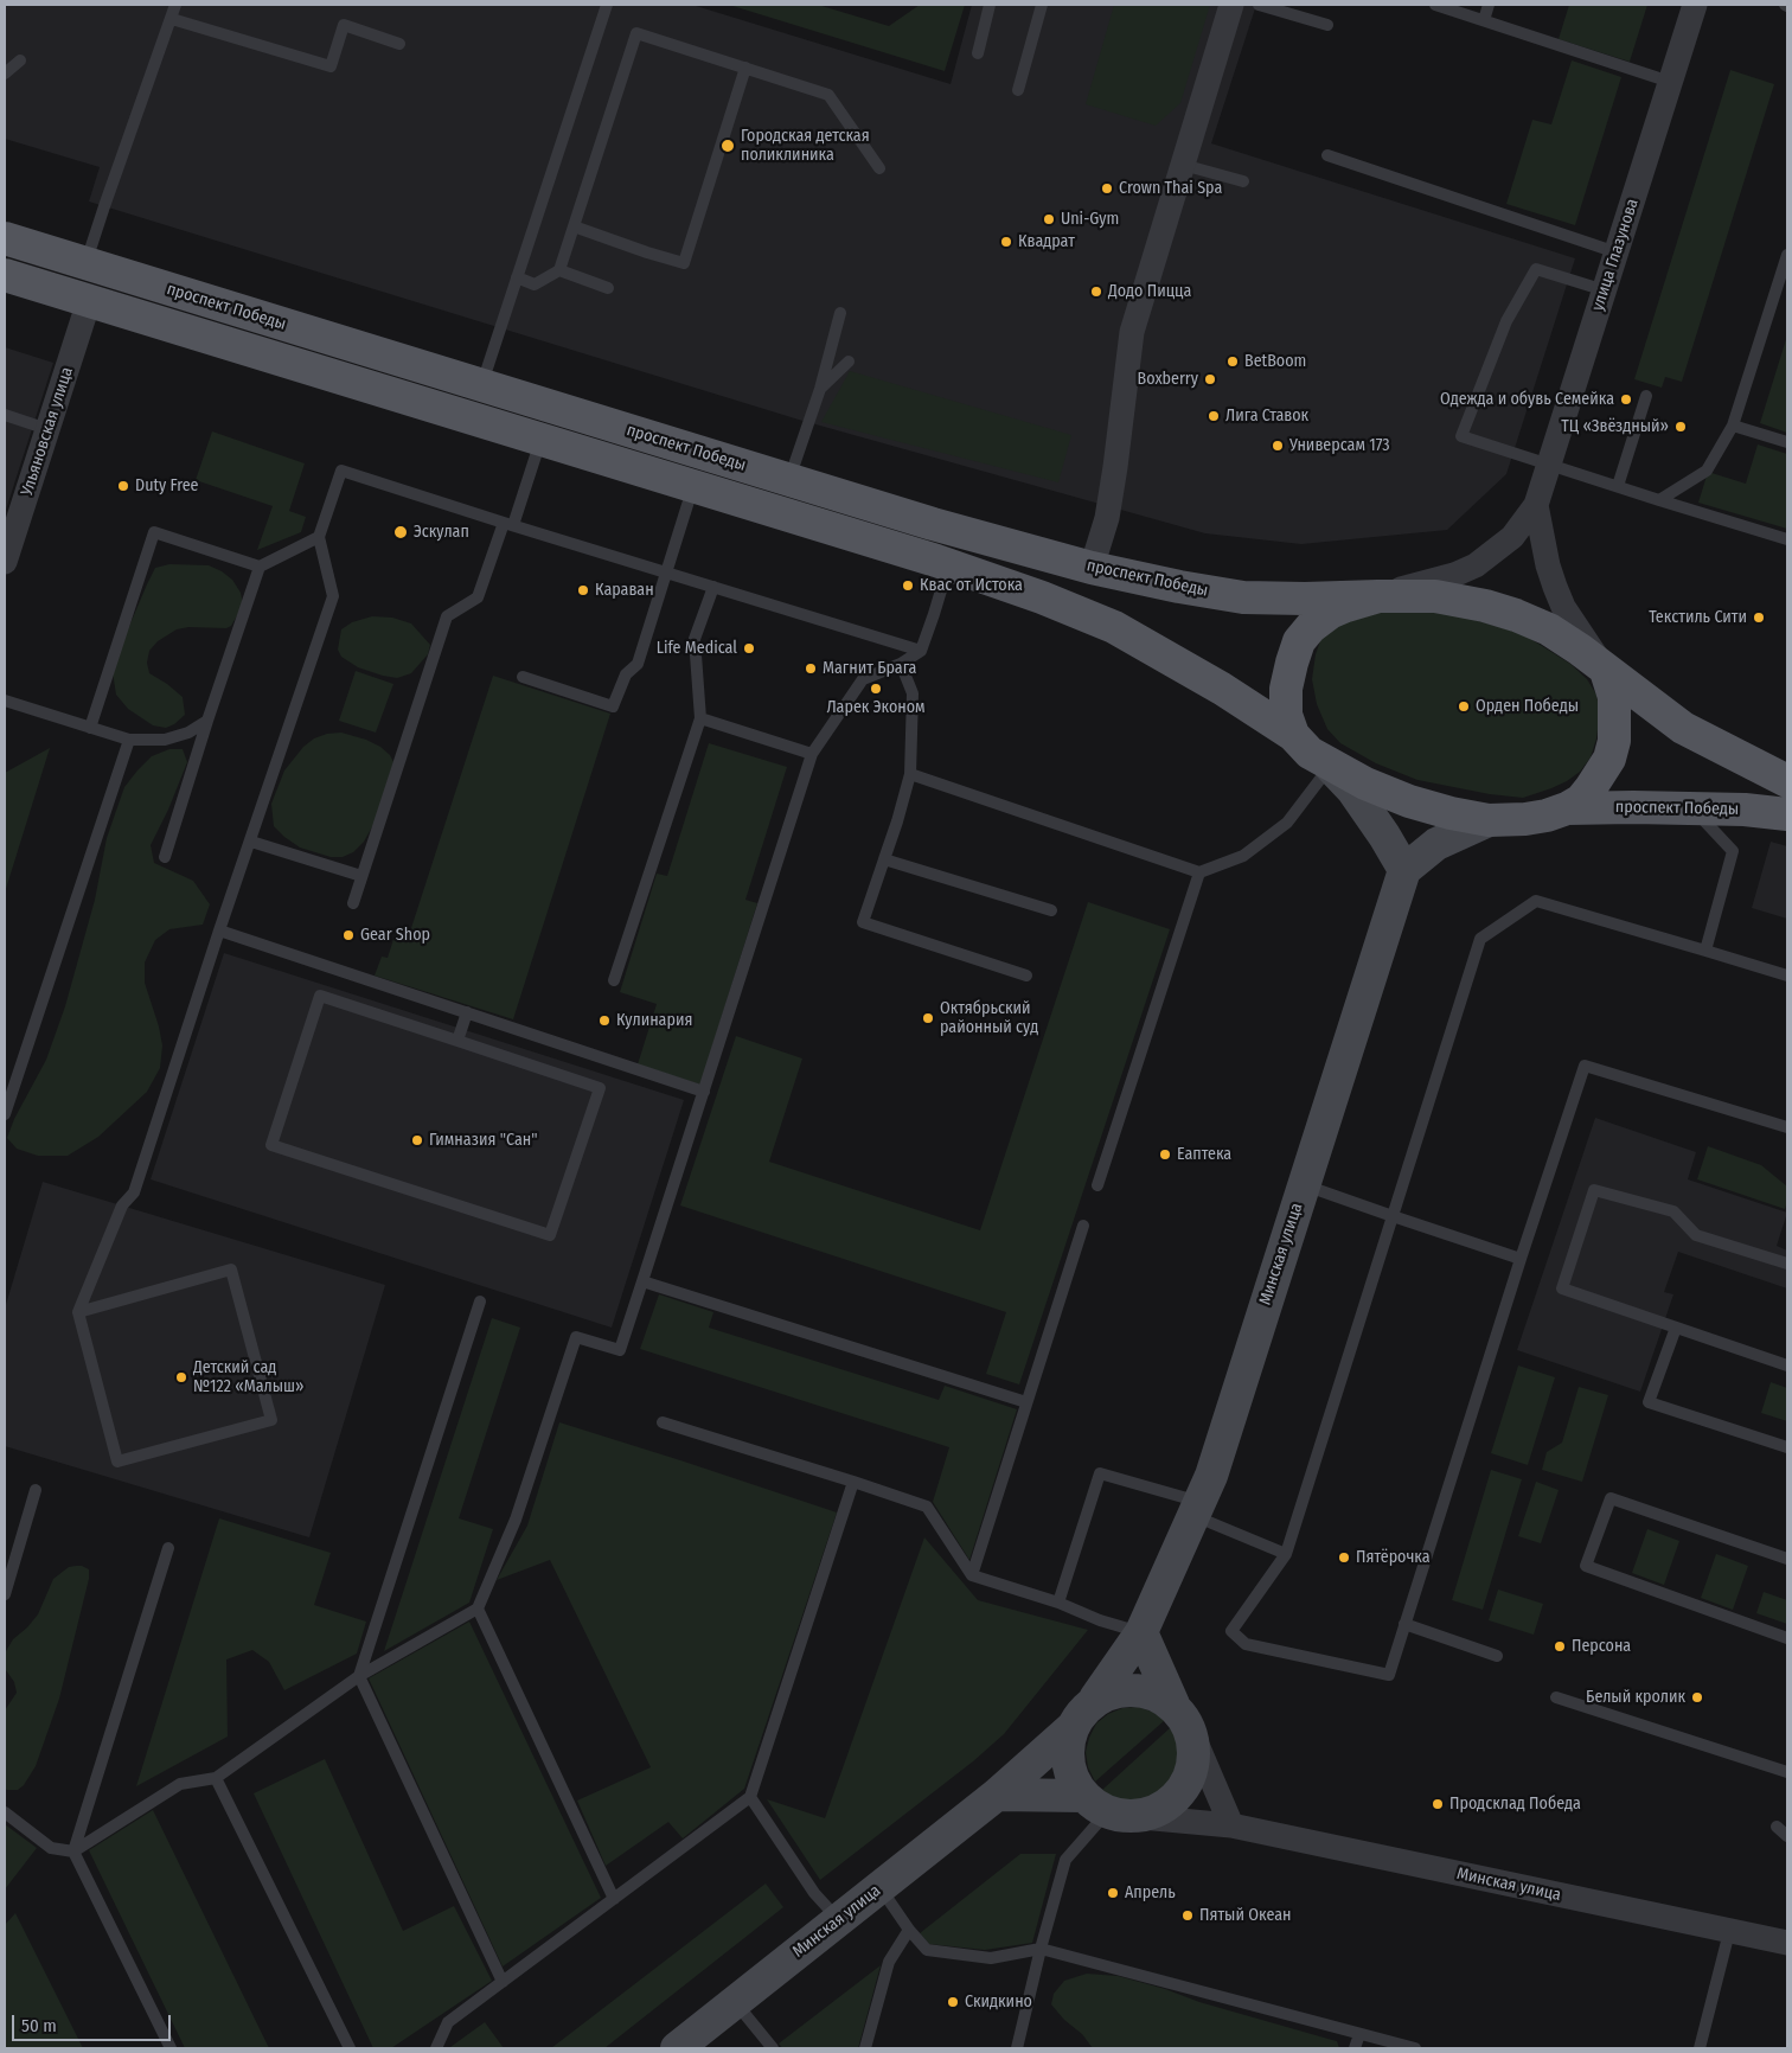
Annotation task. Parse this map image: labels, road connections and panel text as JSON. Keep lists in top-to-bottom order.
{
  "streets": {
    "main road": ["проспект Победы", "Минская улица"],
    "street": ["улица Глазунова", "Ульяновская улица"]
  },
  "crossings": [
    ["улица Глазунова", "проспект Победы"]
  ],
  "places": [
    "Городская детская поликлиника",
    "Crown Thai Spa",
    "Uni-Gym",
    "Квадрат",
    "Додо Пицца",
    "BetBoom",
    "Boxberry",
    "Одежда и обувь Семейка",
    "Лига Ставок",
    "ТЦ «Звёздный»",
    "Универсам 173",
    "Duty Free",
    "Эскулап",
    "Квас от Истока",
    "Караван",
    "Текстиль Сити",
    "Life Medical",
    "Магнит Брага",
    "Ларек Эконом",
    "Орден Победы",
    "Gear Shop",
    "Октябрьский районный суд",
    "Кулинария",
    "Гимназия \"Сан\"",
    "Еаптека",
    "Детский сад №122 «Малыш»",
    "Пятёрочка",
    "Персона",
    "Белый кролик",
    "Продсклад Победа",
    "Апрель",
    "Пятый Океан",
    "Скидкино"
  ],
  "scale_bar": "50 m"
}
